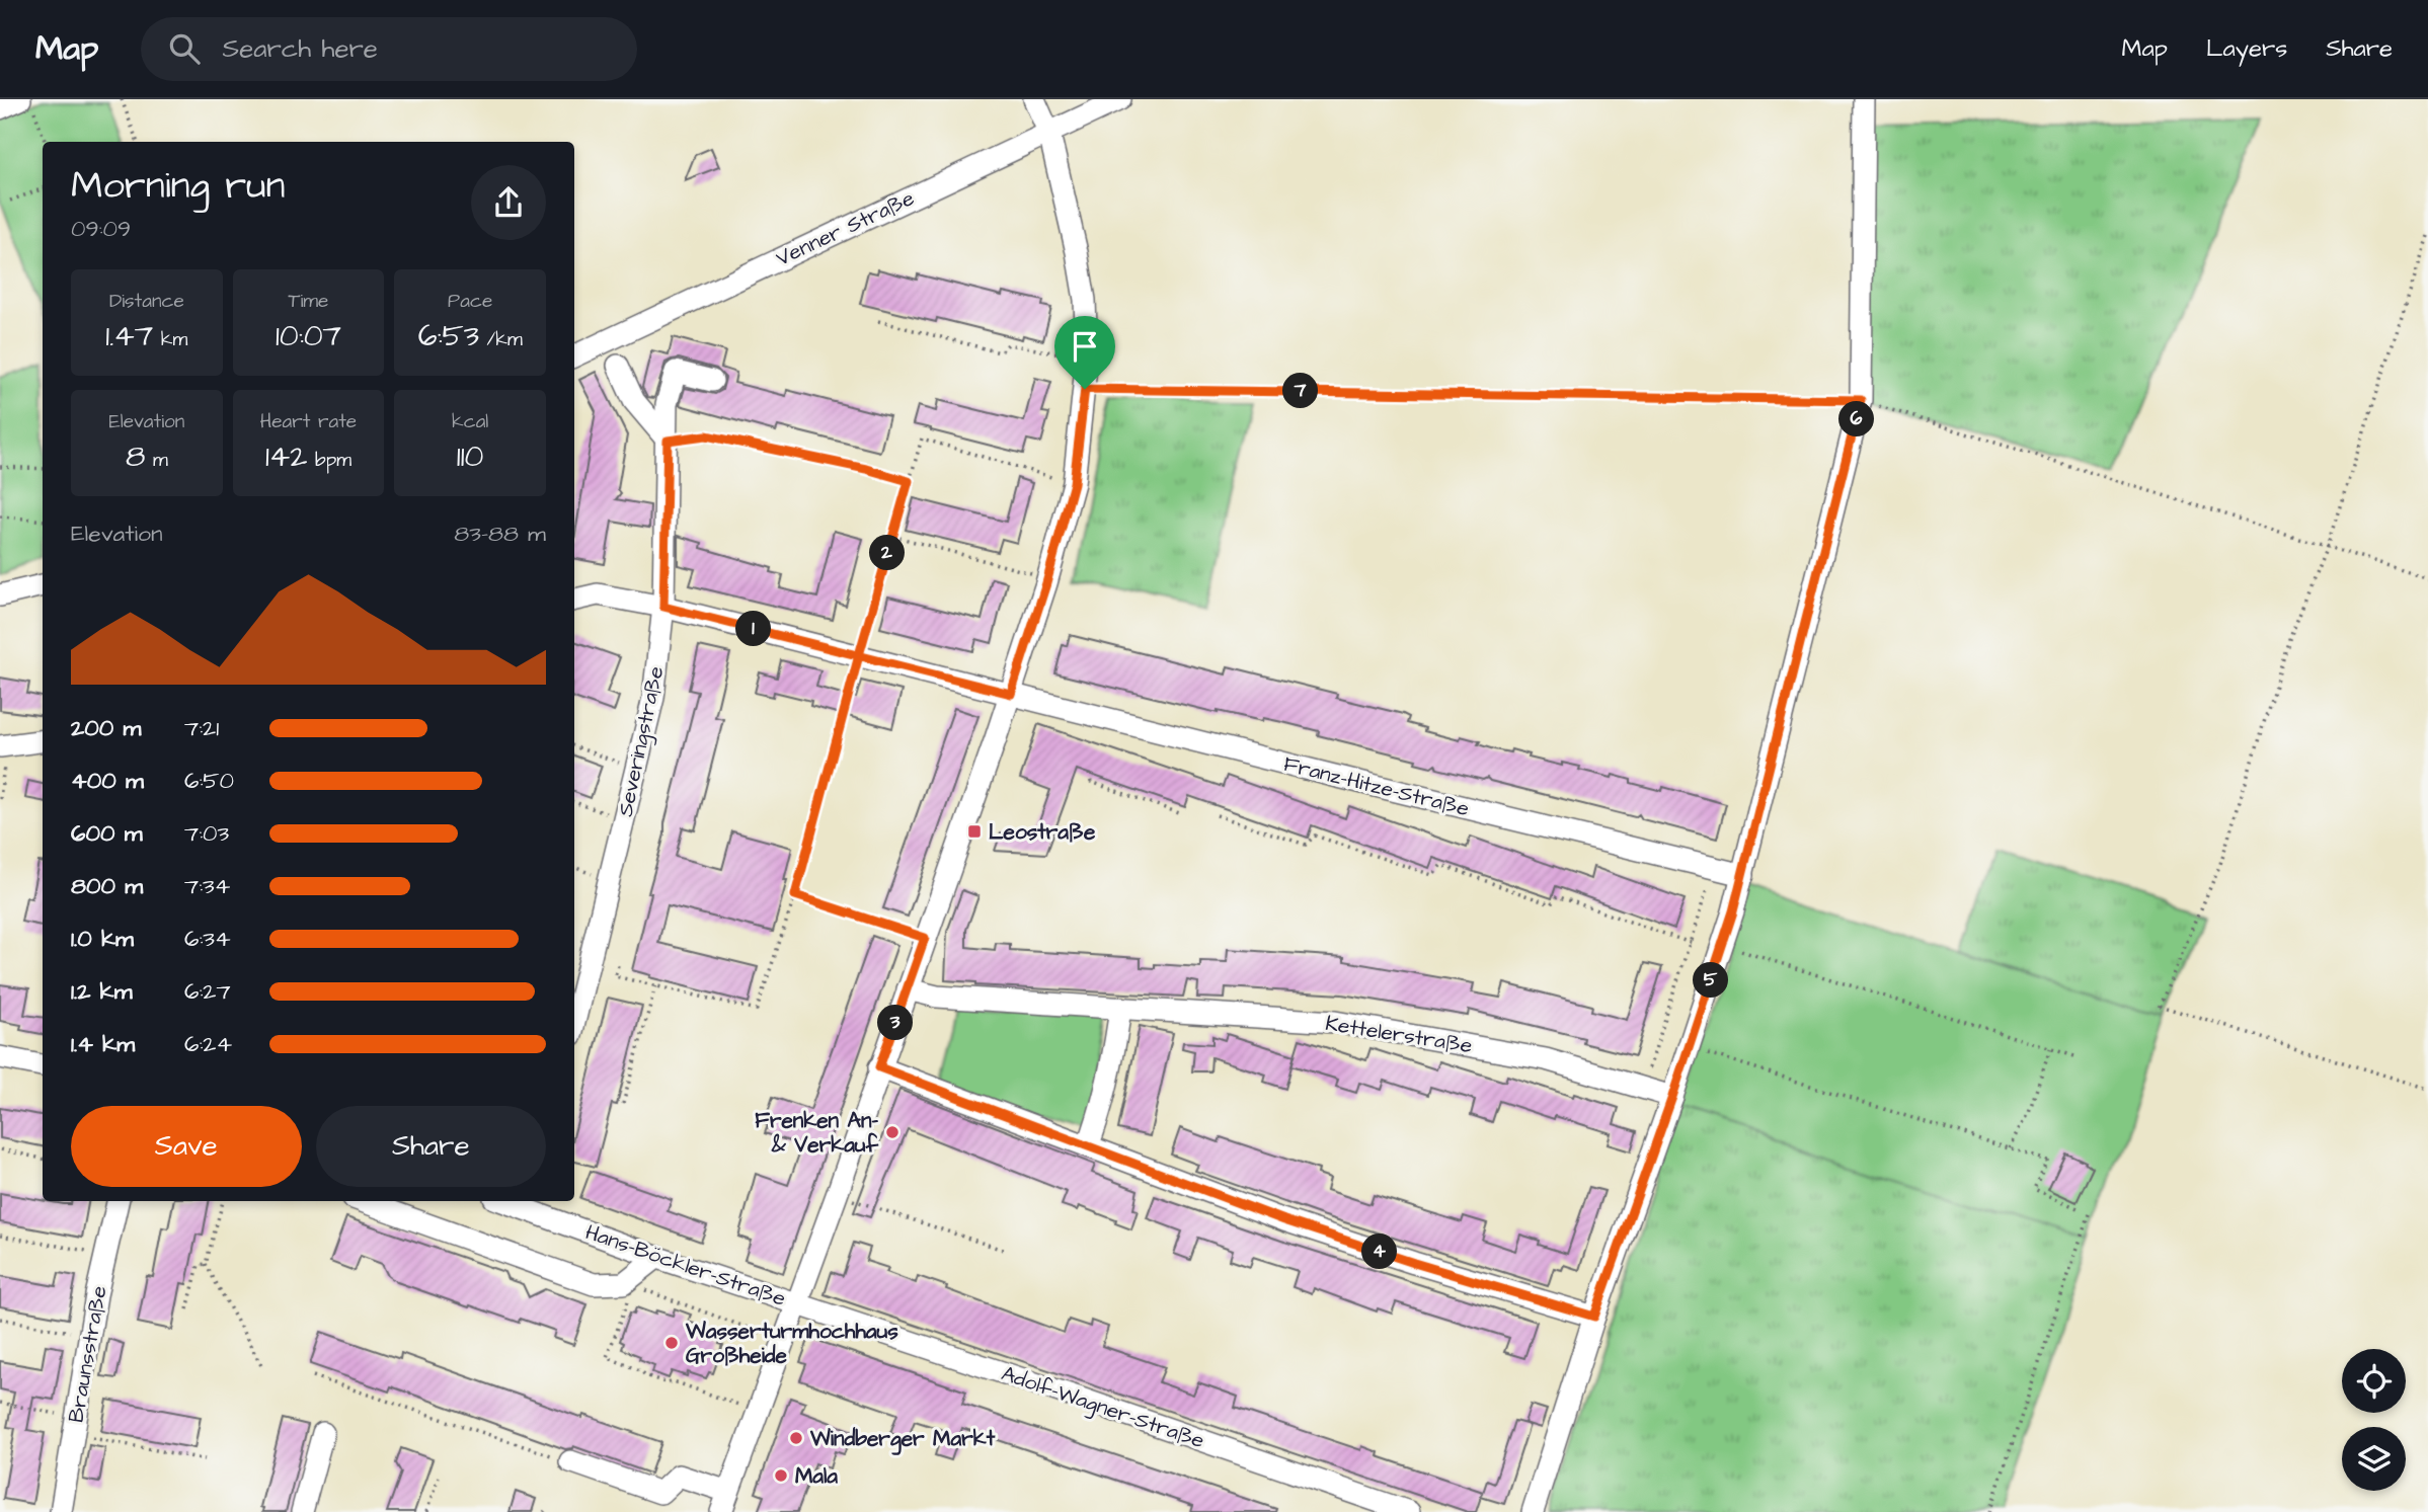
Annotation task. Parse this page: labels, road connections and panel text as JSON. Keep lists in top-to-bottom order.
{
  "streets": {
    "street": [
      "Venner Straße",
      "Severingstraße",
      "Franz-Hitze-Straße",
      "Kettelerstraße",
      "Hans-Böckler-Straße",
      "Braunsstraße",
      "Adolf-Wagner-Straße"
    ]
  },
  "crossings": [
    ["Severingstraße", "Franz-Hitze-Straße"],
    ["Hans-Böckler-Straße", "Adolf-Wagner-Straße"]
  ],
  "places": {
    "transit": ["Leostraße"],
    "other": [
      "Frenken An- & Verkauf",
      "Wasserturmhochhaus Großheide",
      "Windberger Markt",
      "Mala"
    ]
  },
  "page": {
    "header": "Map",
    "search": "Search here",
    "nav": ["Map", "Layers", "Share"],
    "heading": ["Morning run", "09:09"],
    "stats": [
      ["Distance", "1.47 km"],
      ["Time", "10:07"],
      ["Pace", "6:53 /km"],
      ["Elevation", "8 m"],
      ["Heart rate", "142 bpm"],
      ["kcal", "110"]
    ],
    "pins": [
      "7",
      "6",
      "2",
      "1",
      "5",
      "3",
      "4"
    ],
    "chart": ["Elevation", "83–88 m"],
    "list": [
      {
        "name": "200 m",
        "note": "7:21"
      },
      {
        "name": "400 m",
        "note": "6:50"
      },
      {
        "name": "600 m",
        "note": "7:03"
      },
      {
        "name": "800 m",
        "note": "7:34"
      },
      {
        "name": "1.0 km",
        "note": "6:34"
      },
      {
        "name": "1.2 km",
        "note": "6:27"
      },
      {
        "name": "1.4 km",
        "note": "6:24"
      }
    ],
    "buttons": ["Save", "Share"]
  }
}
